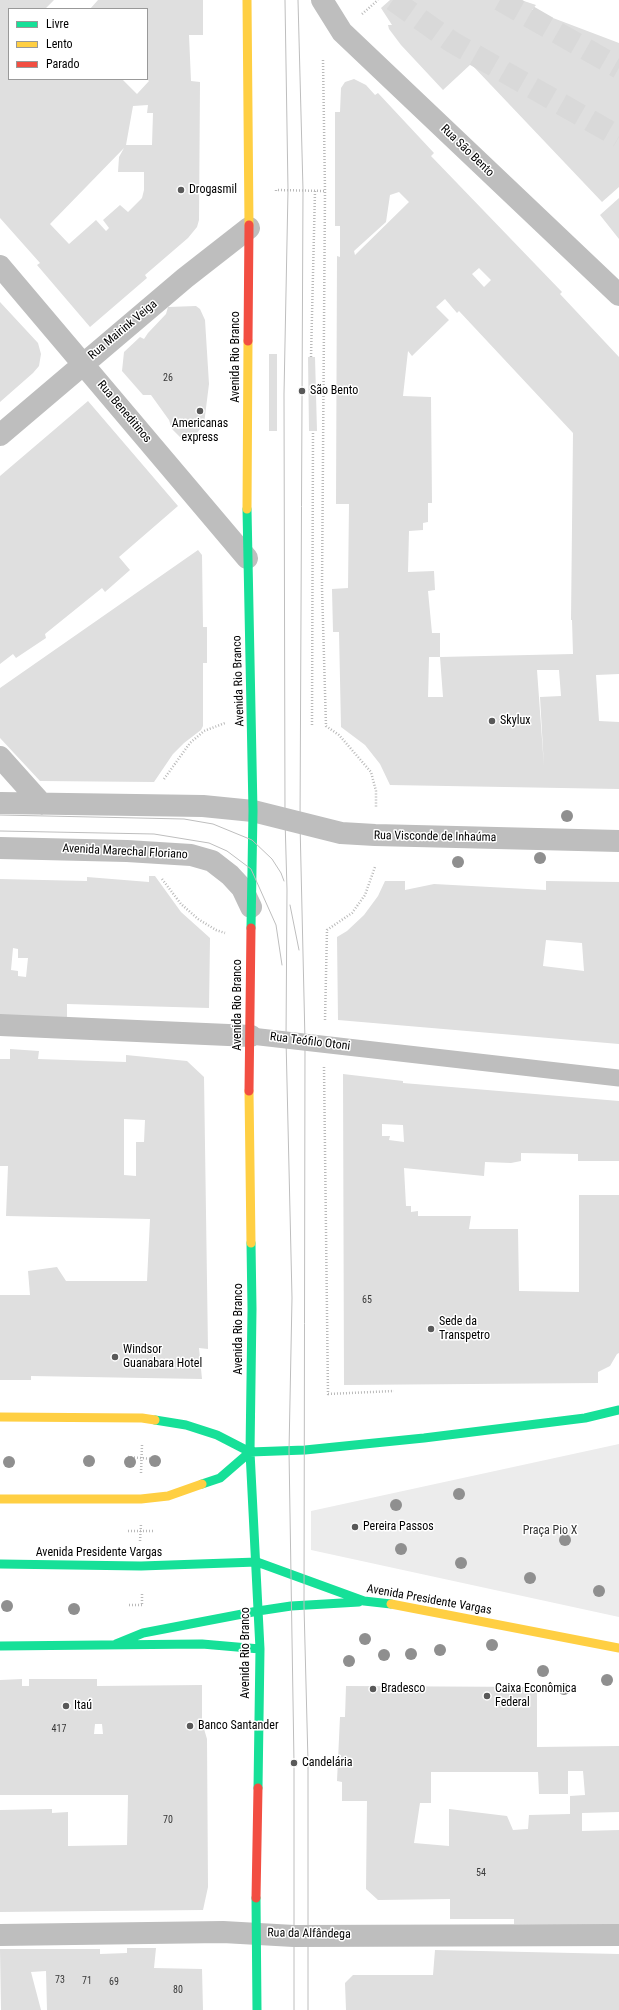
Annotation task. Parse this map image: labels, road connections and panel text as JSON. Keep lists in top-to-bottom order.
{
  "streets": {
    "main road": ["Avenida Rio Branco", "Avenida Presidente Vargas"],
    "street": [
      "Rua São Bento",
      "Rua Mairink Veiga",
      "Rua Beneditinos",
      "Rua Visconde de Inhaúma",
      "Avenida Marechal Floriano",
      "Rua Teófilo Otoni",
      "Rua da Alfândega"
    ]
  },
  "crossings": [
    ["Rua Mairink Veiga", "Avenida Rio Branco"],
    ["Rua Mairink Veiga", "Rua Beneditinos"],
    ["Avenida Rio Branco", "Rua Beneditinos"],
    ["Avenida Rio Branco", "Rua Visconde de Inhaúma"],
    ["Avenida Rio Branco", "Avenida Marechal Floriano"],
    ["Avenida Rio Branco", "Rua Teófilo Otoni"],
    ["Avenida Rio Branco", "Avenida Presidente Vargas"],
    ["Avenida Rio Branco", "Rua da Alfândega"]
  ],
  "parks": ["Praça Pio X"],
  "places": [
    "Drogasmil",
    "São Bento",
    "Americanas express",
    "Skylux",
    "Sede da Transpetro",
    "Windsor Guanabara Hotel",
    "Pereira Passos",
    "Bradesco",
    "Caixa Econômica Federal",
    "Itaú",
    "Banco Santander",
    "Candelária"
  ],
  "house_numbers": [
    "26",
    "65",
    "417",
    "70",
    "54",
    "73",
    "71",
    "69",
    "80"
  ],
  "legend": ["Livre", "Lento", "Parado"]
}
